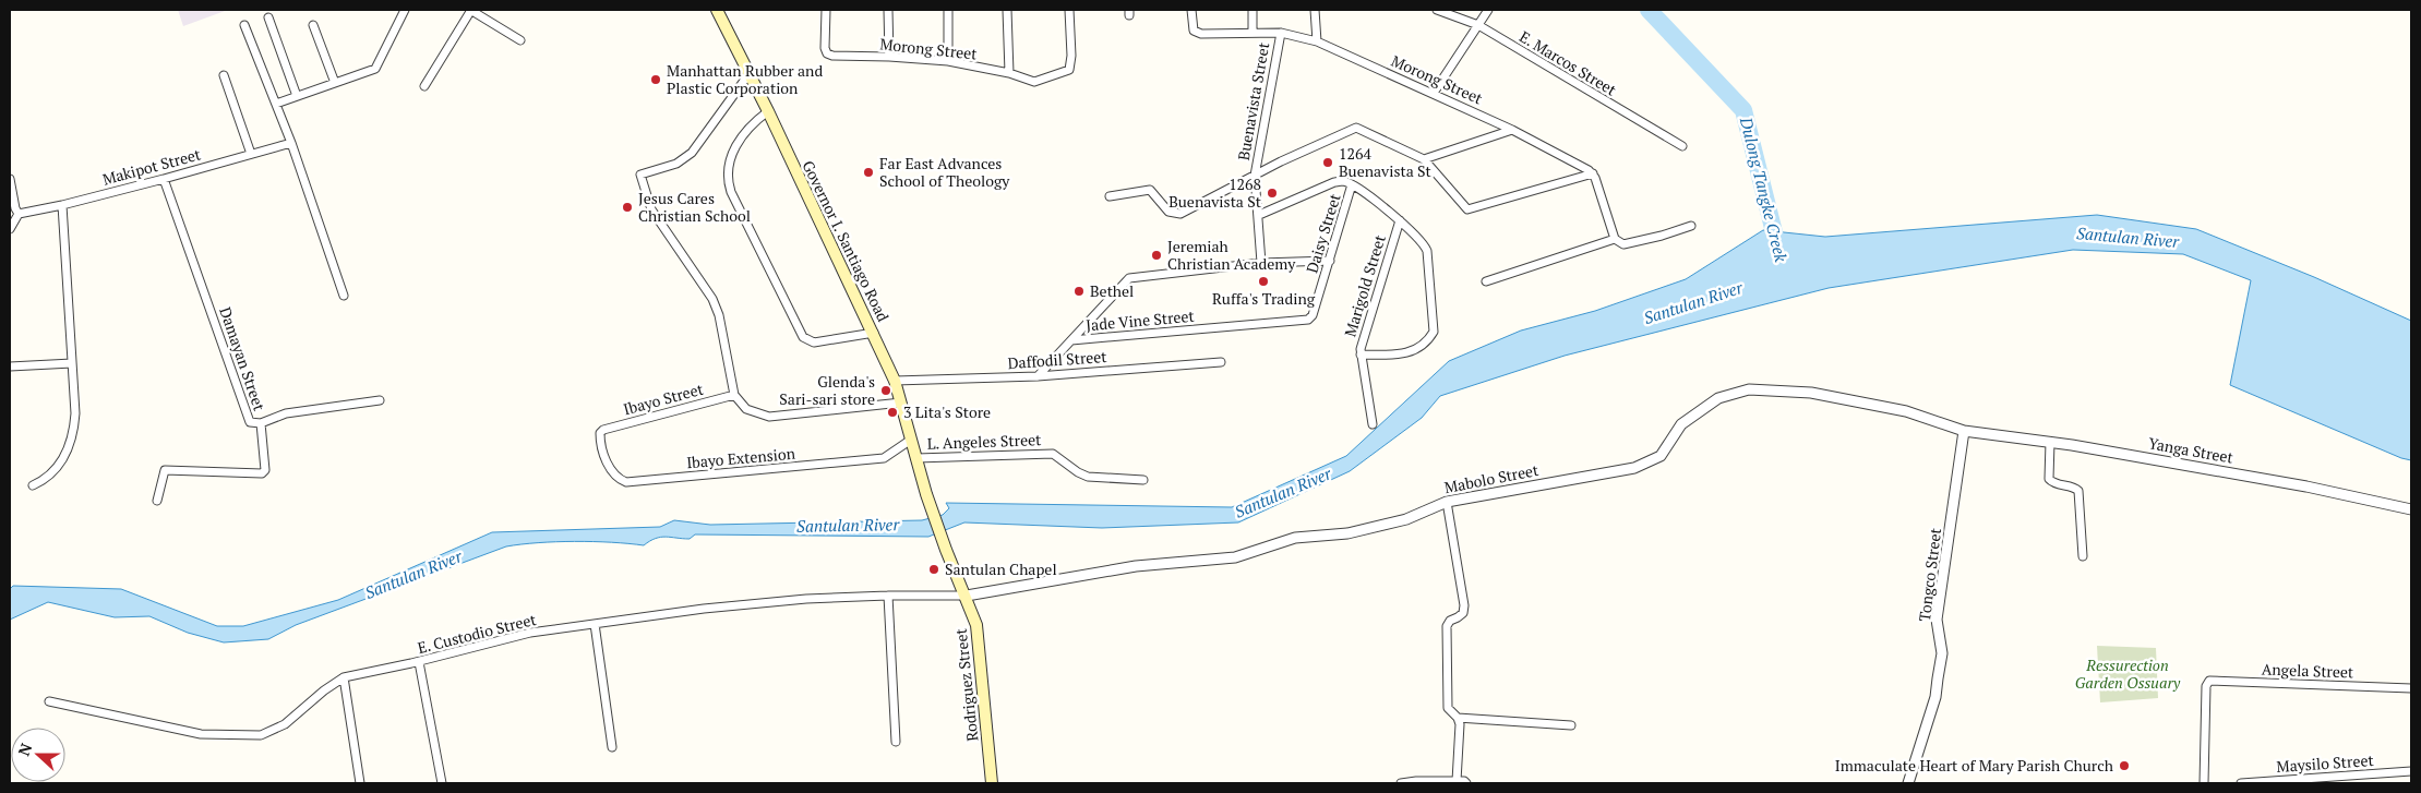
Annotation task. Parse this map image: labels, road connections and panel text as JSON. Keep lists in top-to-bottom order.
{
  "streets": {
    "main road": ["Governor I. Santiago Road", "Rodriguez Street"],
    "street": [
      "Morong Street",
      "E. Marcos Street",
      "Buenavista Street",
      "Makipot Street",
      "Daisy Street",
      "Marigold Street",
      "Jade Vine Street",
      "Damayan Street",
      "Daffodil Street",
      "Ibayo Street",
      "L. Angeles Street",
      "Yanga Street",
      "Ibayo Extension",
      "Mabolo Street",
      "Tongco Street",
      "E. Custodio Street",
      "Angela Street",
      "Maysilo Street"
    ]
  },
  "crossings": [
    ["Morong Street", "Buenavista Street"],
    ["Makipot Street", "Damayan Street"],
    ["Daisy Street", "Jade Vine Street"],
    ["Governor I. Santiago Road", "Daffodil Street"],
    ["Governor I. Santiago Road", "L. Angeles Street"],
    ["Governor I. Santiago Road", "Ibayo Extension"],
    ["Governor I. Santiago Road", "Rodriguez Street"],
    ["Ibayo Street", "Ibayo Extension"],
    ["Yanga Street", "Mabolo Street"],
    ["Yanga Street", "Tongco Street"],
    ["Mabolo Street", "Tongco Street"],
    ["Mabolo Street", "E. Custodio Street"],
    ["Mabolo Street", "Rodriguez Street"],
    ["E. Custodio Street", "Rodriguez Street"]
  ],
  "water": ["Dulong Tangke Creek", "Santulan River"],
  "parks": ["Ressurection Garden Ossuary"],
  "places": [
    "Manhattan Rubber and Plastic Corporation",
    "1264 Buenavista St",
    "Far East Advances School of Theology",
    "1268 Buenavista St",
    "Jesus Cares Christian School",
    "Jeremiah Christian Academy",
    "Ruffa's Trading",
    "Bethel",
    "Glenda's Sari-sari store",
    "3 Lita's Store",
    "Santulan Chapel",
    "Immaculate Heart of Mary Parish Church"
  ],
  "north": "left"
}
